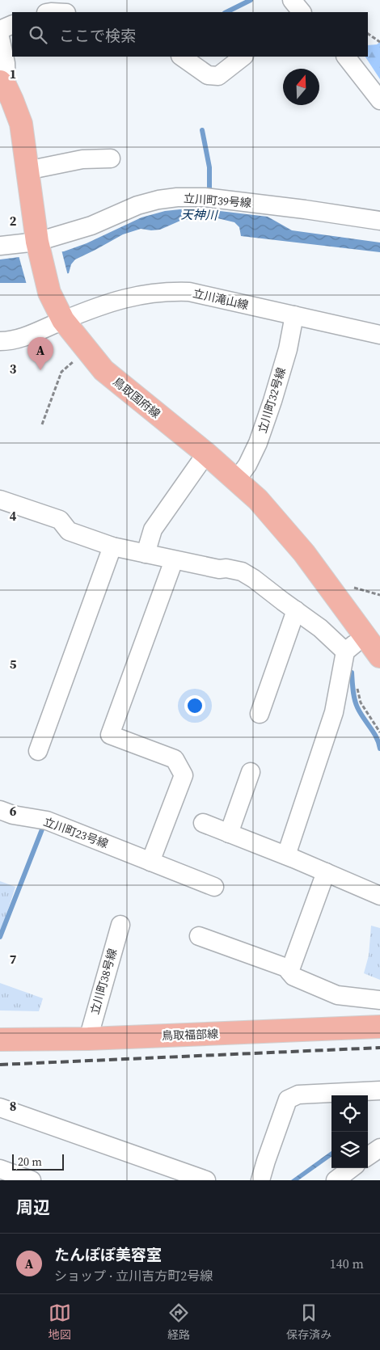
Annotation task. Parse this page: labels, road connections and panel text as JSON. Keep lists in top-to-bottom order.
{
  "streets": {
    "main road": ["鳥取国府線", "鳥取福部線"],
    "street": [
      "立川町39号線",
      "立川滝山線",
      "立川町32号線",
      "立川町23号線",
      "立川町38号線"
    ]
  },
  "crossings": [
    ["立川町39号線", "鳥取国府線"],
    ["立川滝山線", "鳥取国府線"],
    ["立川滝山線", "立川町32号線"],
    ["鳥取国府線", "立川町32号線"],
    ["立川町38号線", "鳥取福部線"]
  ],
  "water": ["天神川"],
  "scale_bar": "20 m",
  "north": "top",
  "page": {
    "search": "ここで検索",
    "pins": "A",
    "scale": "20 m",
    "heading": "周辺",
    "list": [
      {
        "mark": "A",
        "name": "たんぽぽ美容室",
        "note": "ショップ · 立川吉方町2号線",
        "value": "140 m"
      }
    ],
    "nav": ["地図", "経路", "保存済み"]
  },
  "grid": {
    "rows": [
      "1",
      "2",
      "3",
      "4",
      "5",
      "6",
      "7",
      "8"
    ]
  }
}
